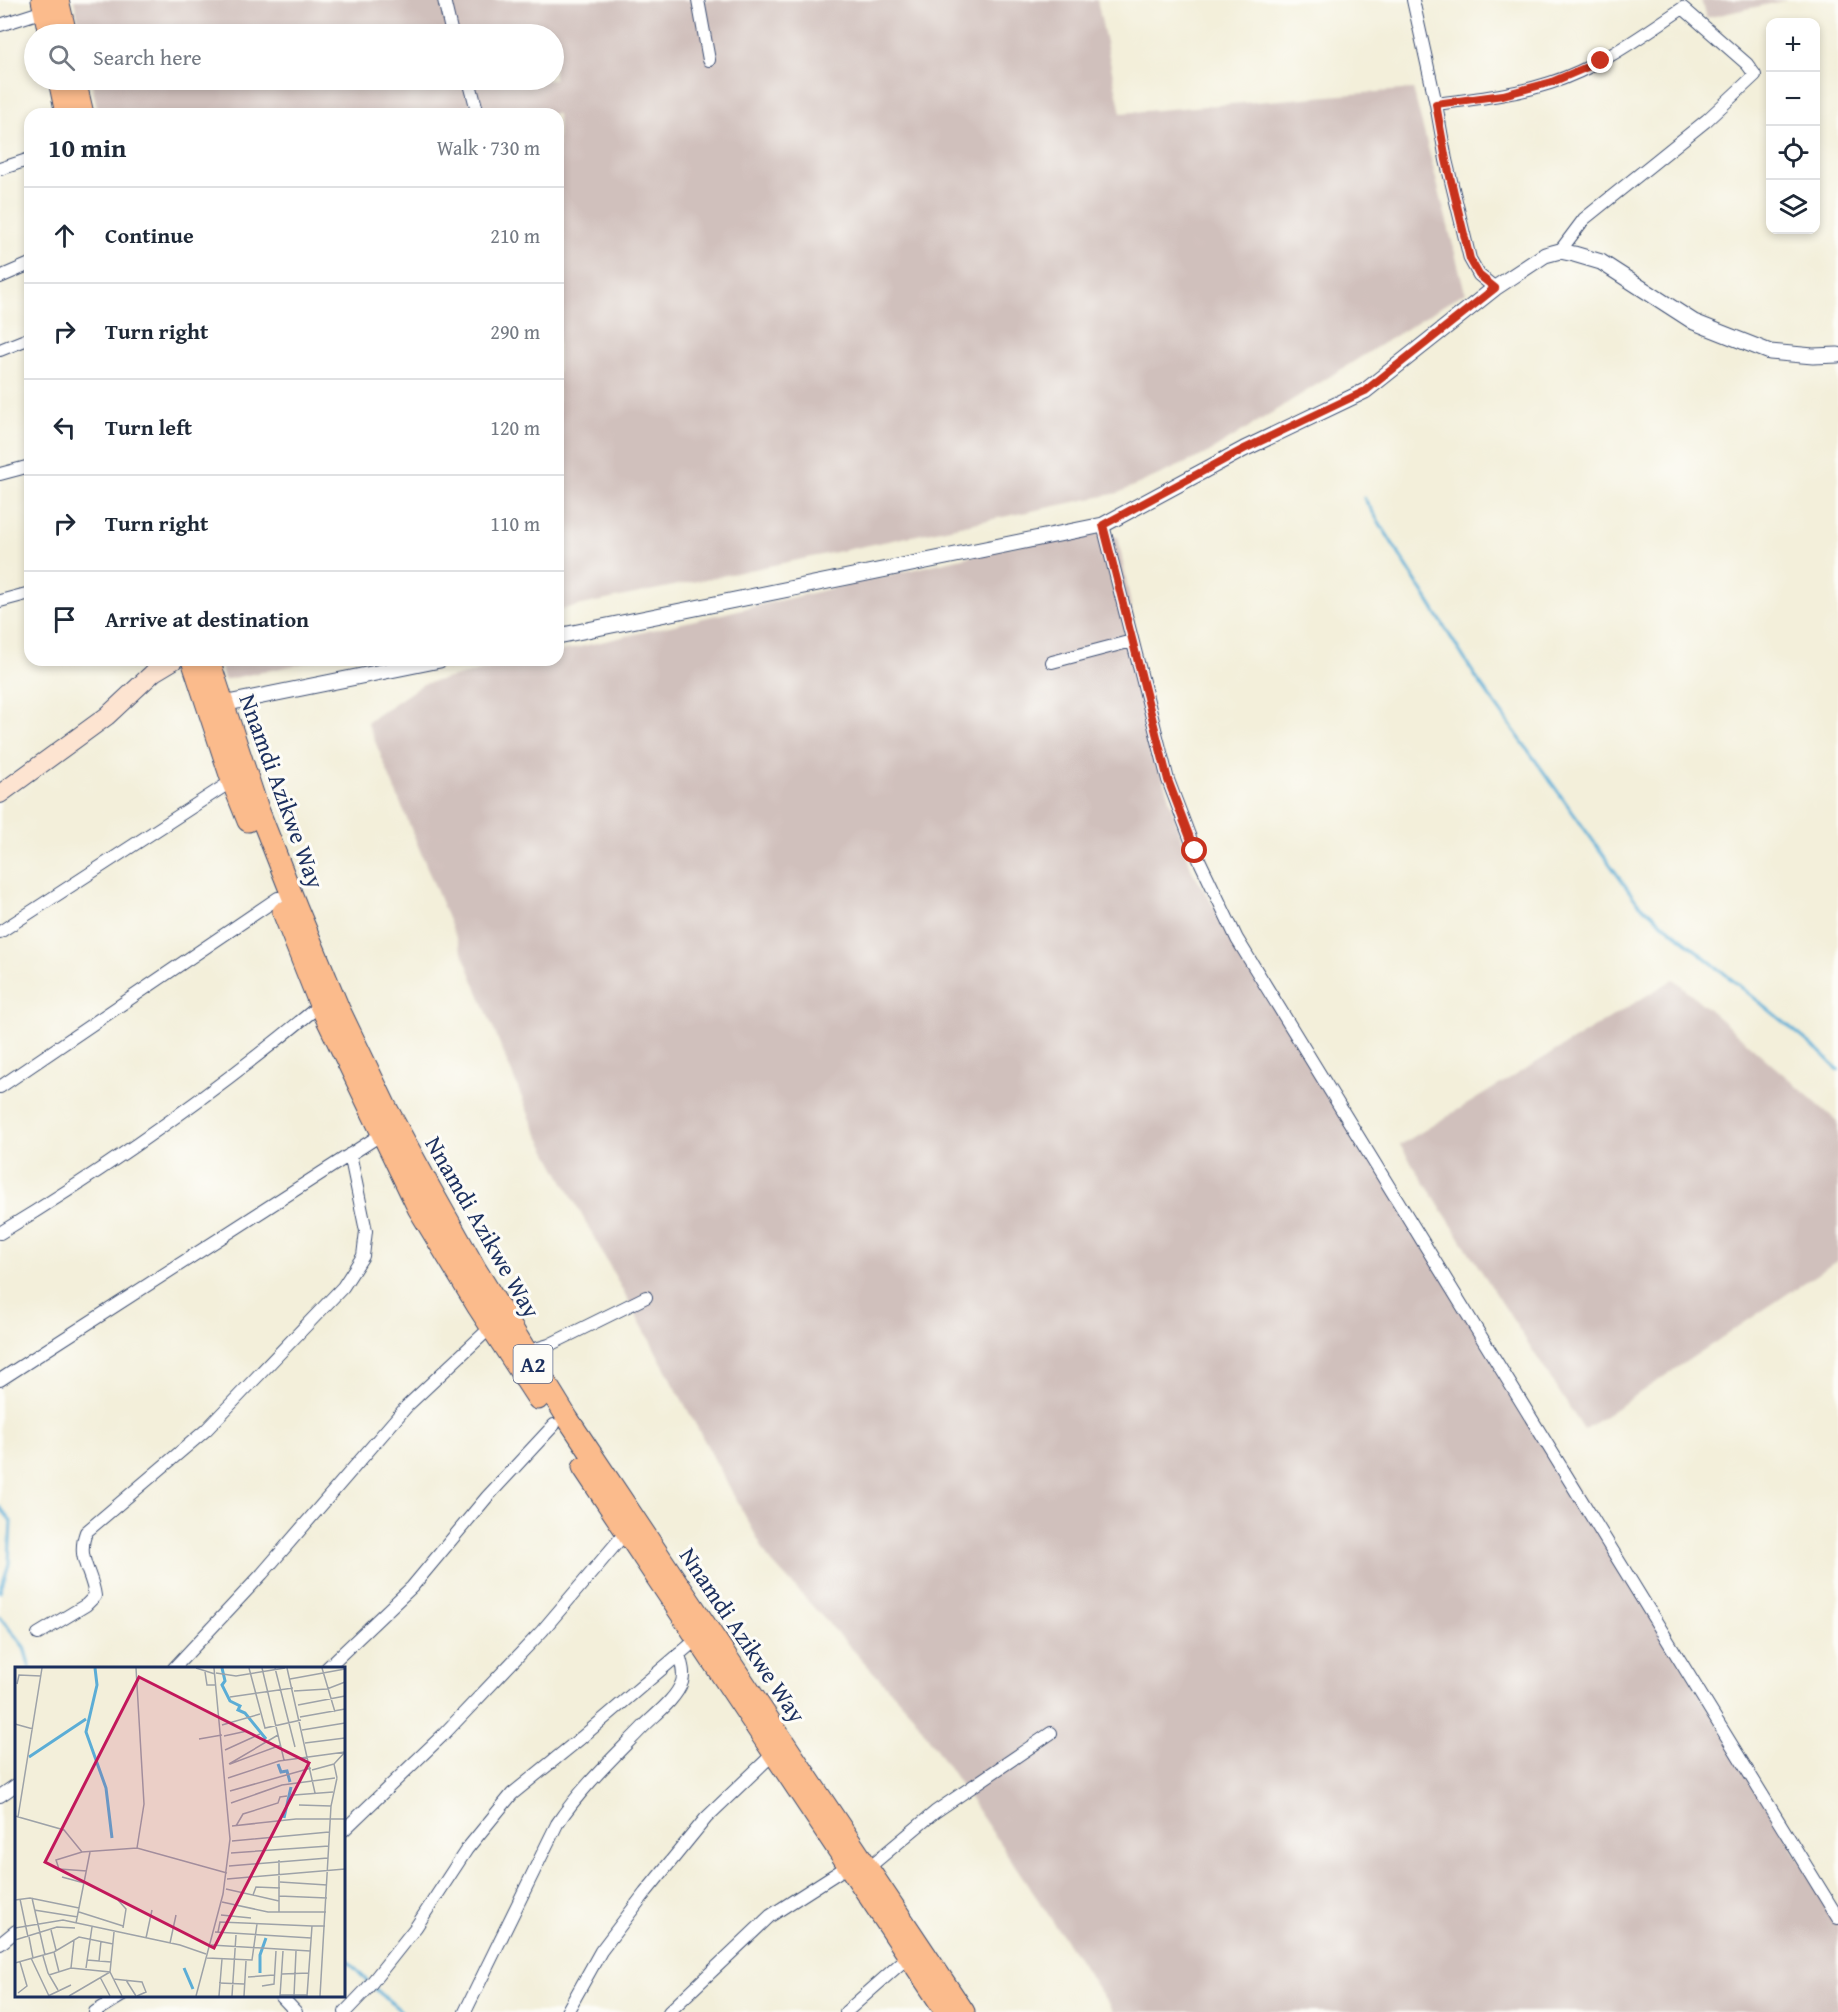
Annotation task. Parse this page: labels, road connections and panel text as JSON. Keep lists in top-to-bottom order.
{
  "streets": {
    "highway": ["Nnamdi Azikwe Way", "A2"]
  },
  "page": {
    "map_buttons": ["+", "−"],
    "search": "Search here",
    "heading": ["10 min", "Walk · 730 m"],
    "list": [
      ["Continue", "210 m"],
      ["Turn right", "290 m"],
      ["Turn left", "120 m"],
      ["Turn right", "110 m"],
      "Arrive at destination"
    ]
  }
}
